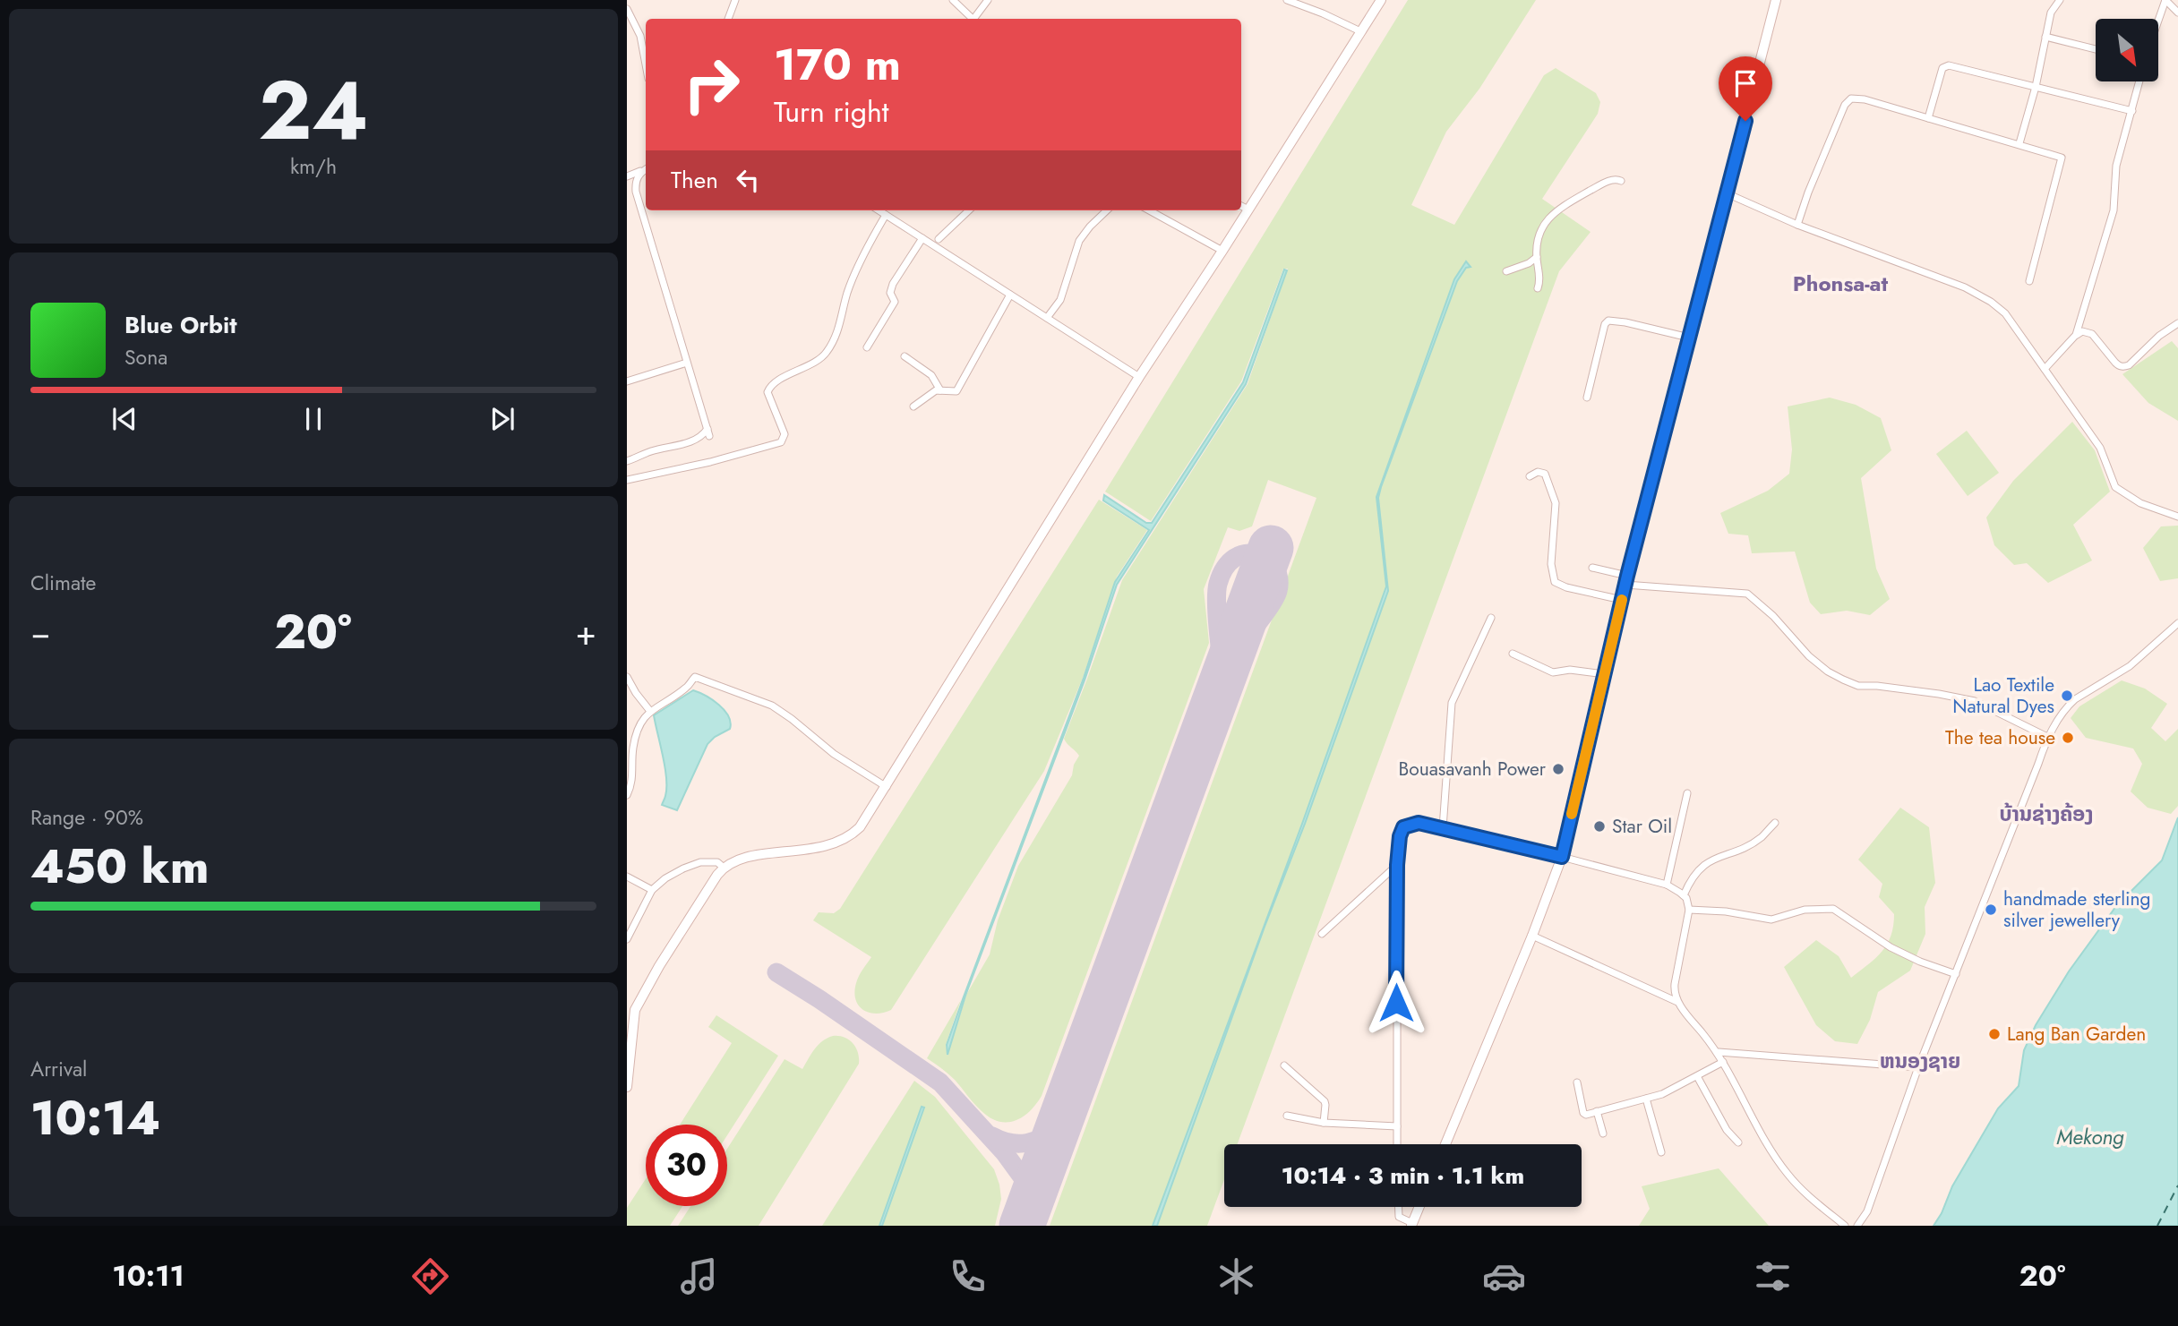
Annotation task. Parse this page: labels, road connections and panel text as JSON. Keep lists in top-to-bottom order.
{
  "districts": ["Phonsa-at", "ບ້ານຊ່າງຄ້ອງ", "ຫນອງຊາຍ"],
  "water": ["Mekong"],
  "places": [
    "Lao Textile Natural Dyes",
    "The tea house",
    "Bouasavanh Power",
    "Star Oil",
    "handmade sterling silver jewellery",
    "Lang Ban Garden"
  ],
  "north": "bottom right",
  "page": {
    "tile": [
      ["24", "km/h"],
      "Climate",
      ["Range · 90%", "450 km"],
      ["Arrival", "10:14"]
    ],
    "turn": ["170 m", "Turn right"],
    "then": "Then",
    "song": ["Blue Orbit", "Sona"],
    "heat": ["−", "20°", "+"],
    "limit": "30",
    "trip": "10:14 · 3 min · 1.1 km",
    "tabs": ["10:11", "20°"]
  }
}
